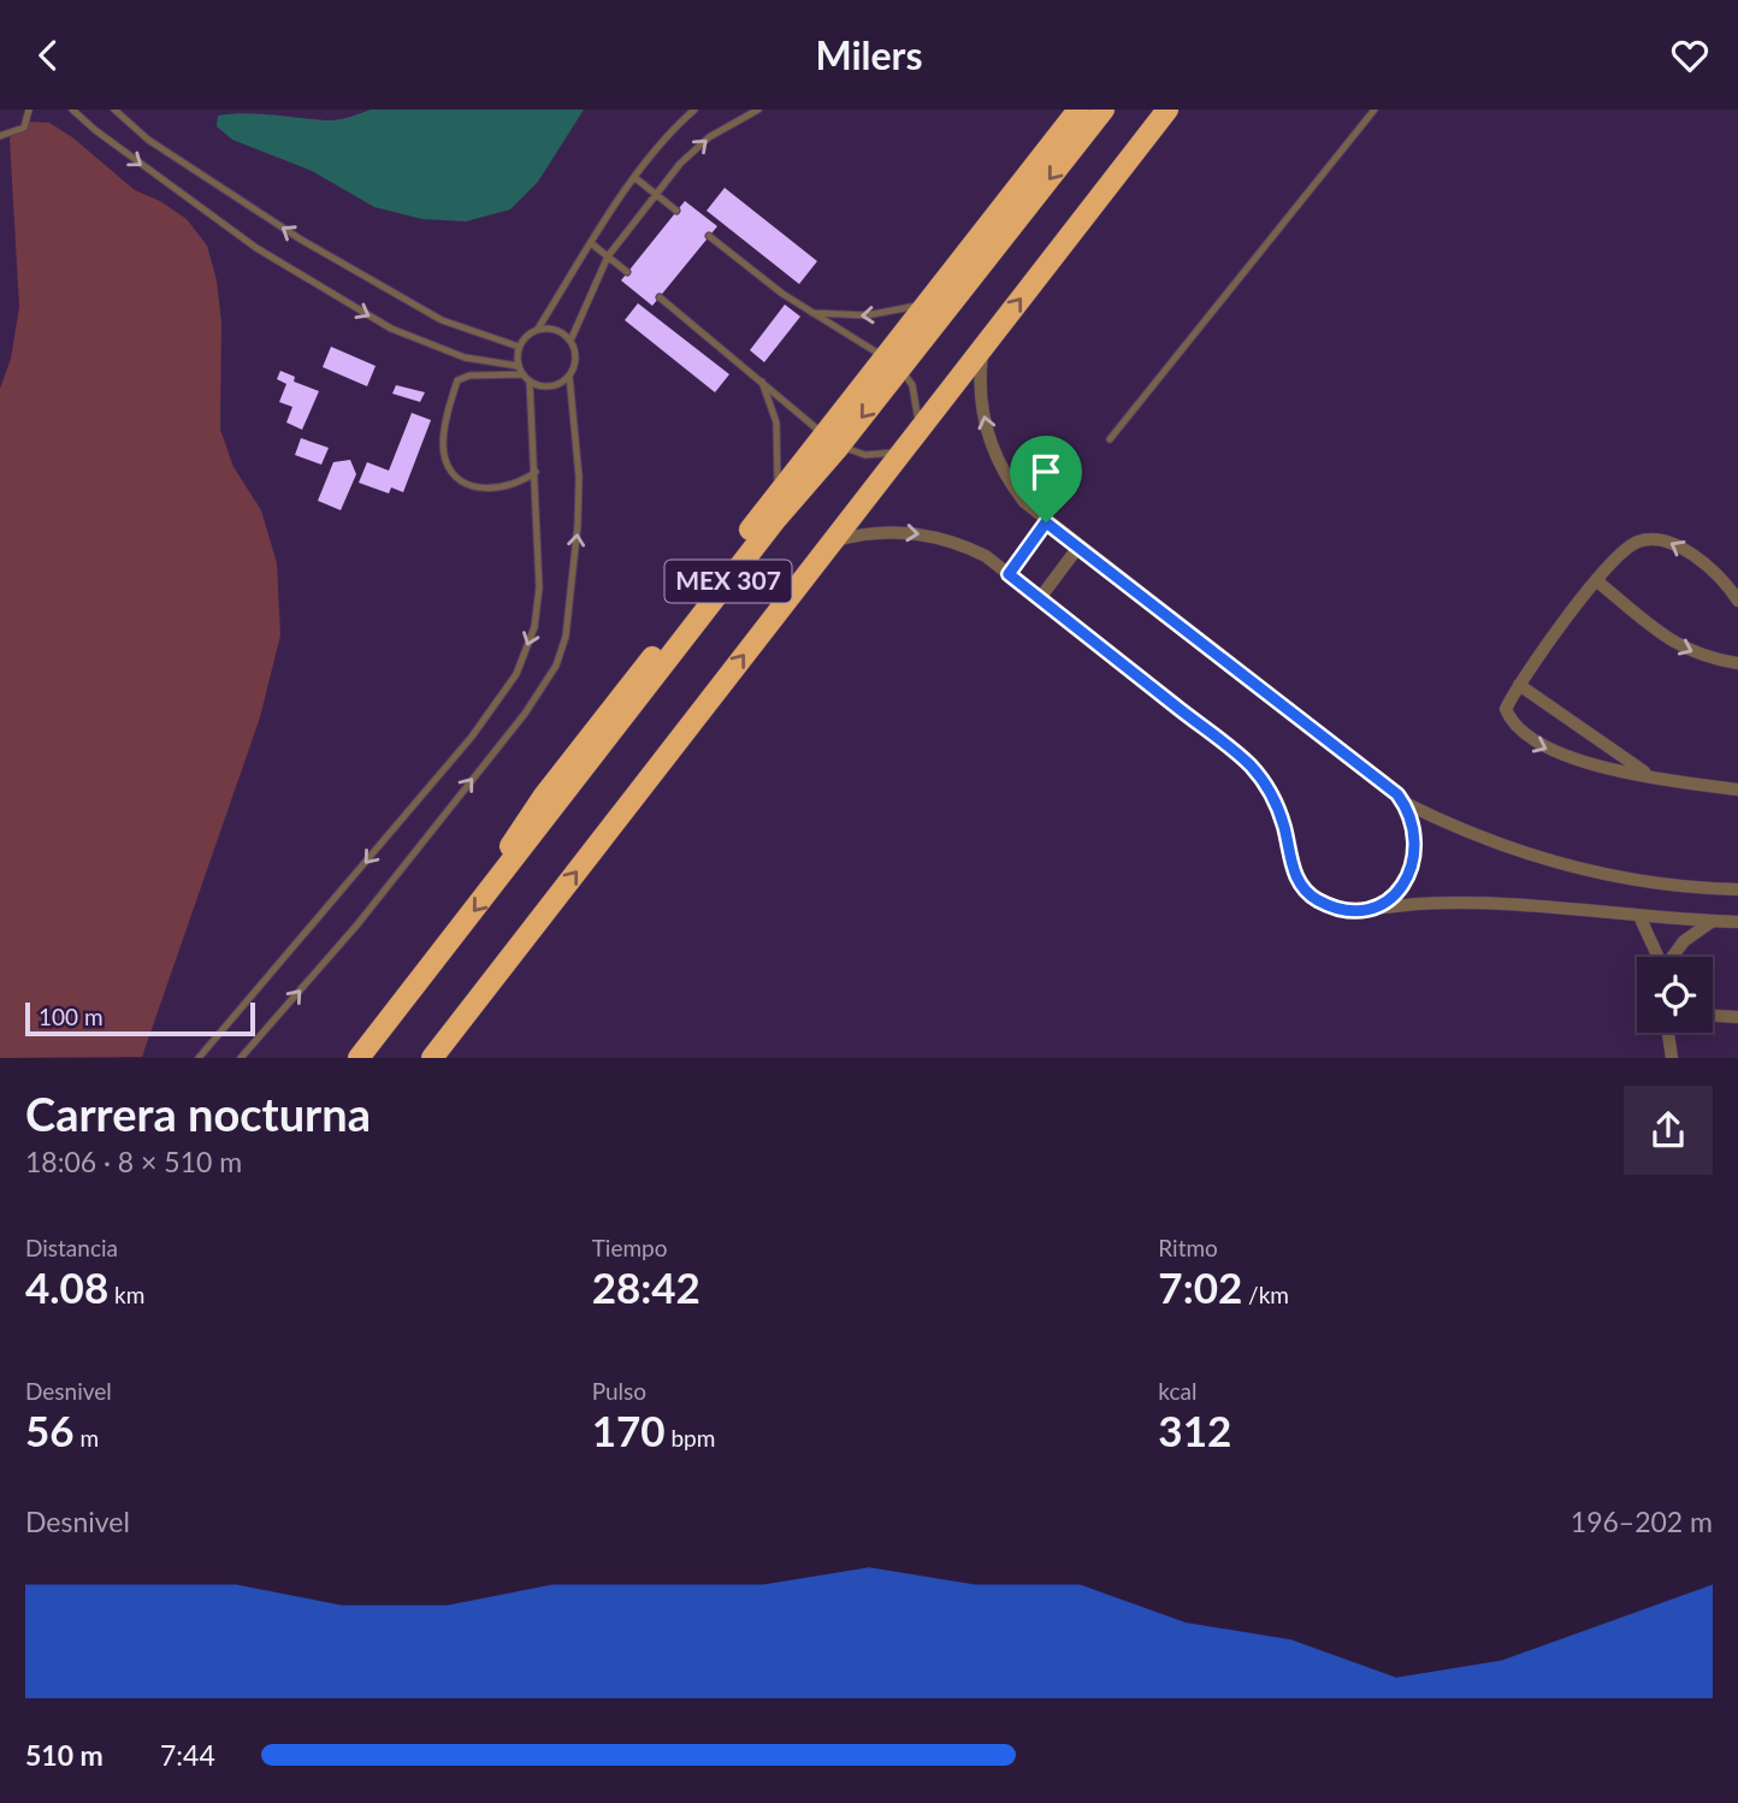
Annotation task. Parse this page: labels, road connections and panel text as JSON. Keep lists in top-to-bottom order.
{
  "streets": {
    "highway": ["MEX 307"]
  },
  "scale_bar": "100 m",
  "page": {
    "header": "Milers",
    "scale": "100 m",
    "heading": ["Carrera nocturna", "18:06 · 8 × 510 m"],
    "stats": [
      ["Distancia", "4.08 km"],
      ["Tiempo", "28:42"],
      ["Ritmo", "7:02 /km"],
      ["Desnivel", "56 m"],
      ["Pulso", "170 bpm"],
      ["kcal", "312"]
    ],
    "chart": ["Desnivel", "196–202 m"],
    "list": [
      {
        "name": "510 m",
        "note": "7:44"
      }
    ]
  }
}
